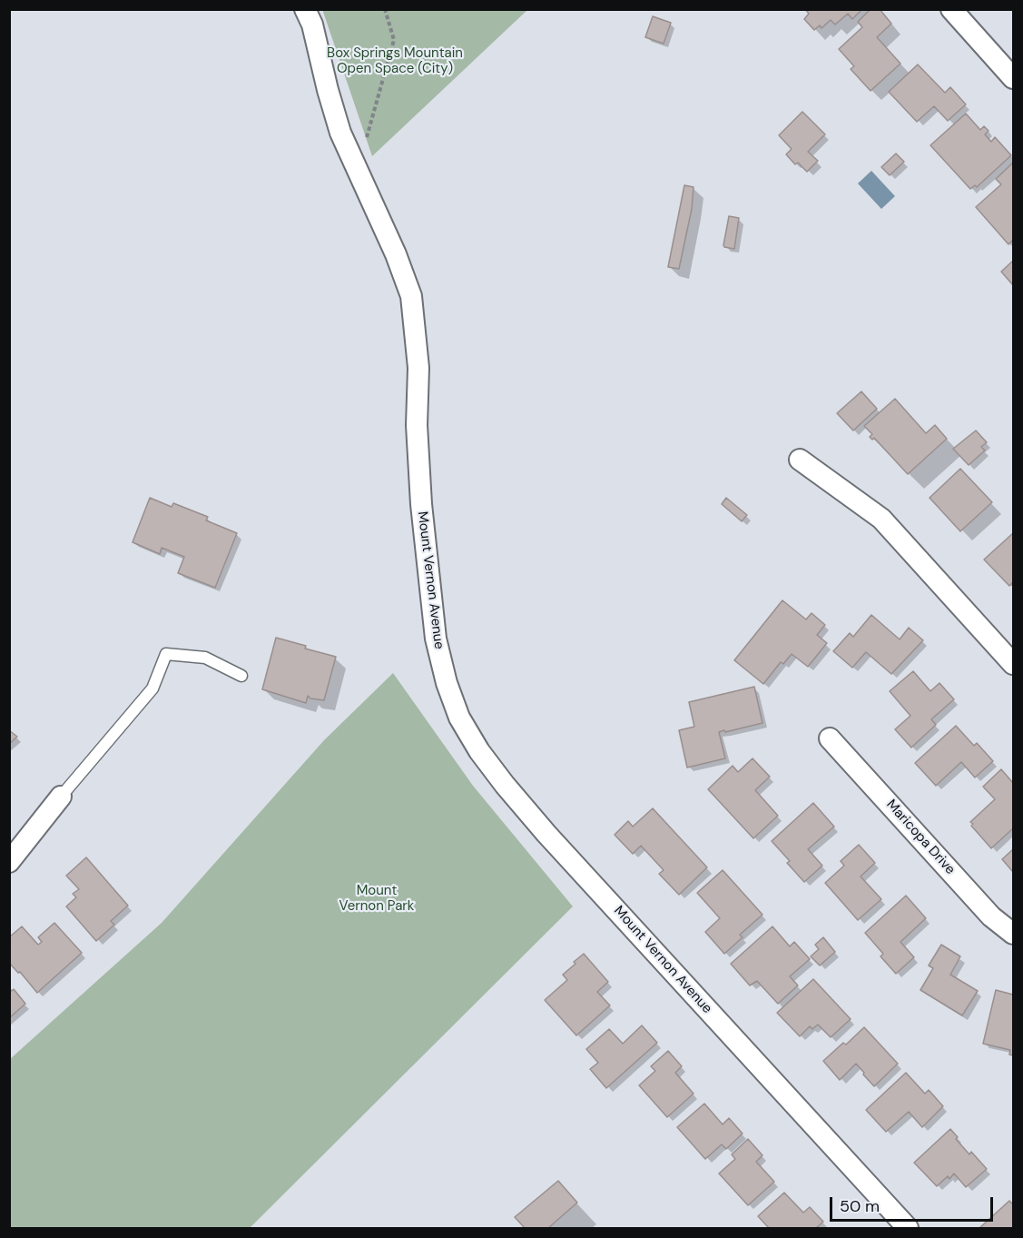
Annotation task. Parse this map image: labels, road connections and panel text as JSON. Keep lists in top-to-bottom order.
{
  "streets": {
    "street": ["Mount Vernon Avenue", "Maricopa Drive"]
  },
  "parks": ["Box Springs Mountain Open Space (City)", "Mount Vernon Park"],
  "scale_bar": "50 m"
}
